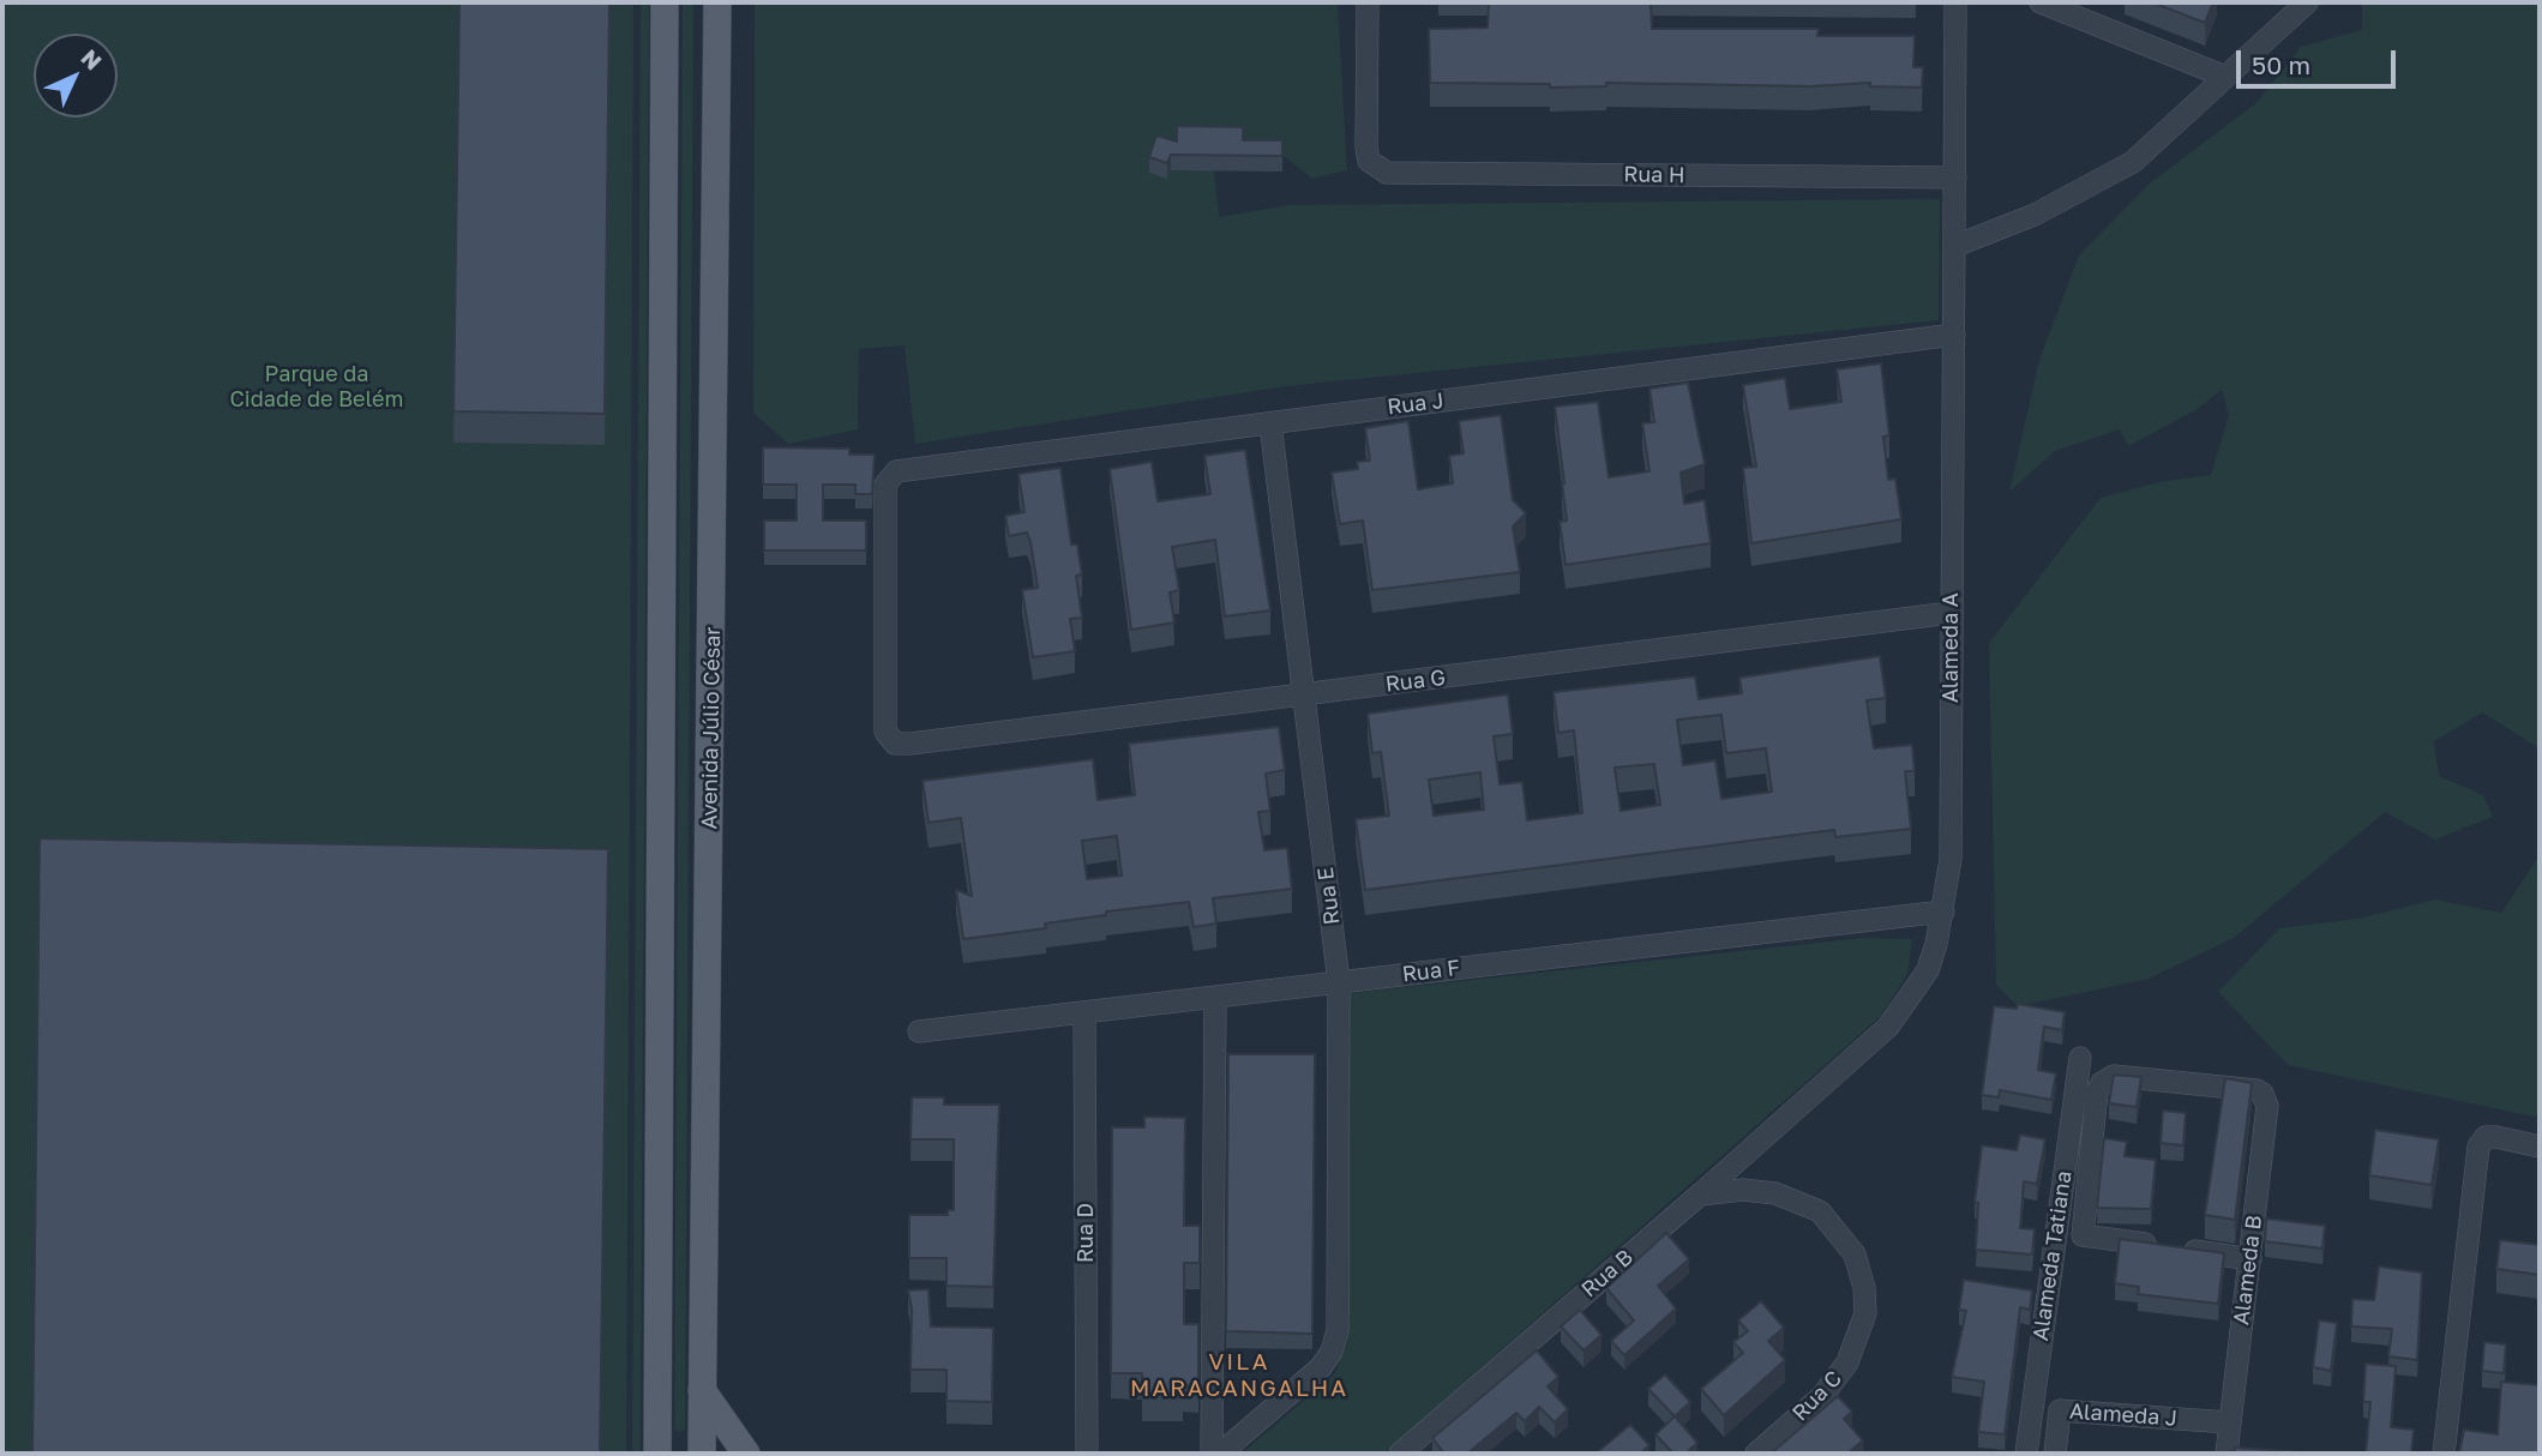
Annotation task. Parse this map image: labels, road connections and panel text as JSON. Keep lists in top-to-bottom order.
{
  "streets": {
    "main road": ["Avenida Júlio César"],
    "street": [
      "Rua H",
      "Rua J",
      "Alameda A",
      "Rua G",
      "Rua E",
      "Rua F",
      "Rua D",
      "Alameda Tatiana",
      "Alameda B",
      "Rua B",
      "Rua C",
      "Alameda J"
    ]
  },
  "crossings": [
    ["Rua H", "Alameda A"],
    ["Rua J", "Alameda A"],
    ["Rua J", "Rua G"],
    ["Rua J", "Rua E"],
    ["Alameda A", "Rua G"],
    ["Alameda A", "Rua F"],
    ["Alameda A", "Rua B"],
    ["Alameda A", "Rua C"],
    ["Rua G", "Rua E"],
    ["Rua E", "Rua F"],
    ["Rua F", "Rua D"],
    ["Alameda Tatiana", "Alameda B"],
    ["Alameda B", "Alameda J"],
    ["Rua B", "Rua C"]
  ],
  "districts": ["VILA MARACANGALHA"],
  "parks": ["Parque da Cidade de Belém"],
  "scale_bar": "50 m",
  "north": "top right"
}
